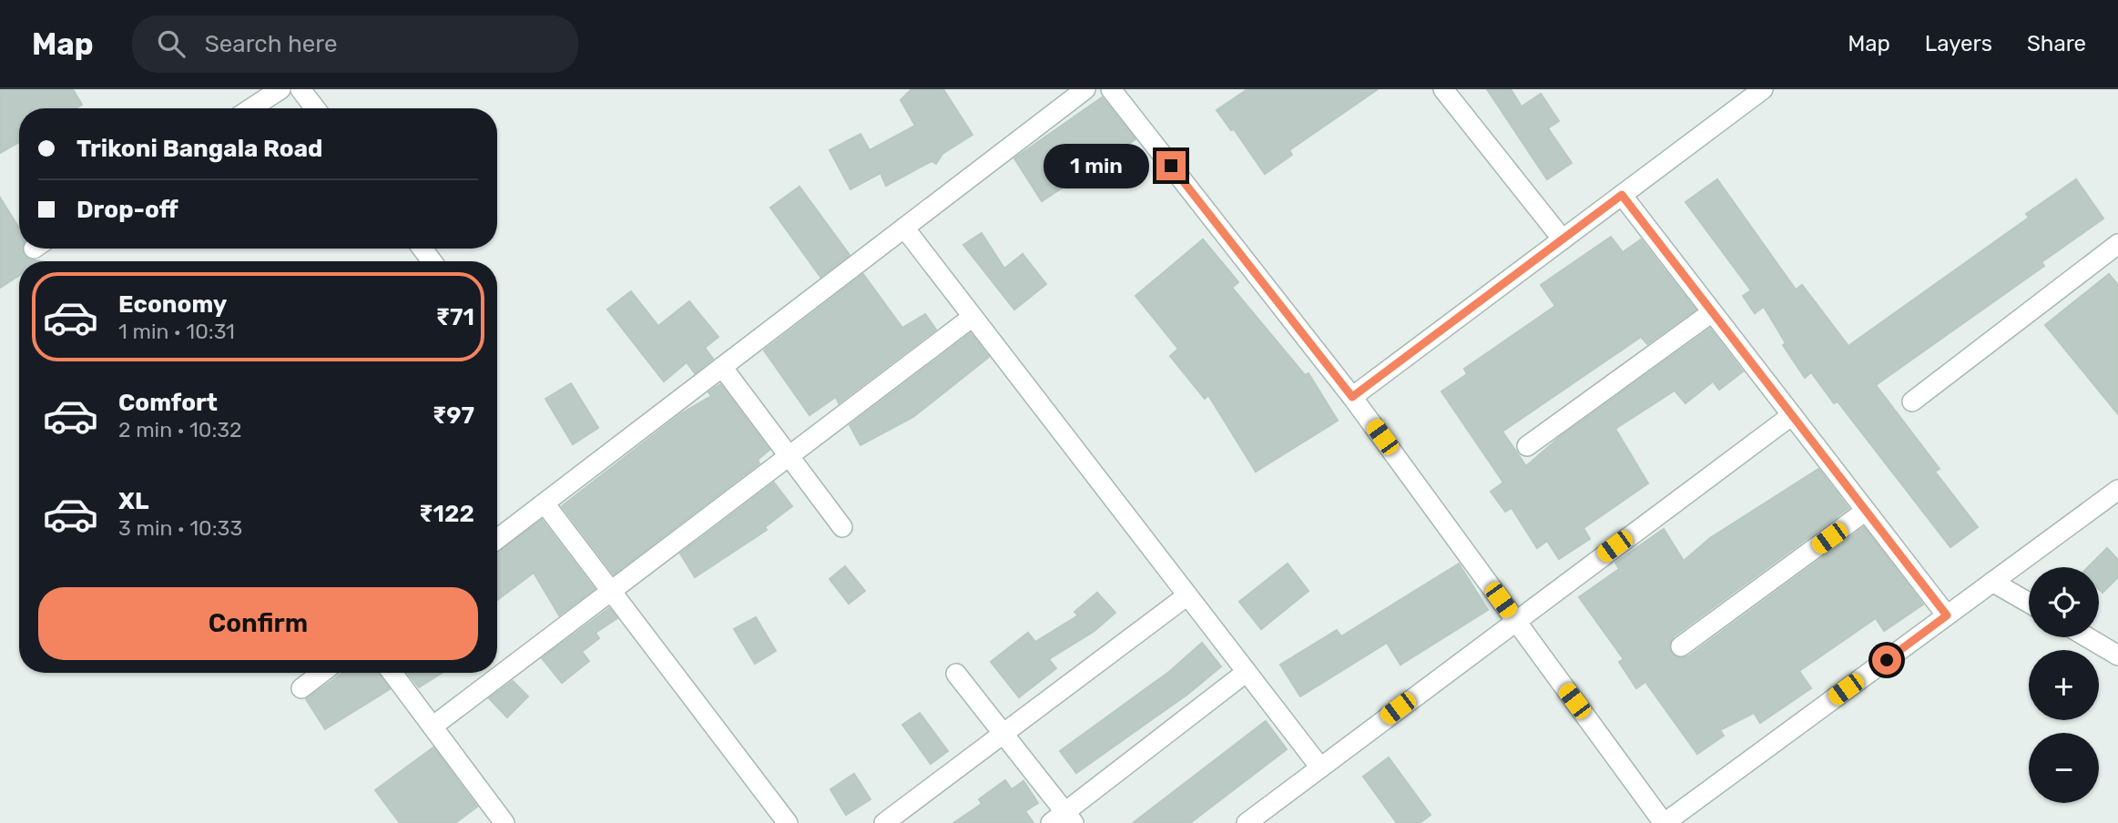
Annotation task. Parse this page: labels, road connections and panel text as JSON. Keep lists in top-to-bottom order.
{
  "page": {
    "header": "Map",
    "search": "Search here",
    "nav": ["Map", "Layers", "Share"],
    "banner": ["Trikoni Bangala Road", "Drop-off"],
    "bubble": "1 min",
    "list": [
      {
        "name": "Economy",
        "note": "1 min · 10:31",
        "value": "₹71"
      },
      {
        "name": "Comfort",
        "note": "2 min · 10:32",
        "value": "₹97"
      },
      {
        "name": "XL",
        "note": "3 min · 10:33",
        "value": "₹122"
      }
    ],
    "map_buttons": ["+", "−"],
    "buttons": "Confirm"
  }
}
